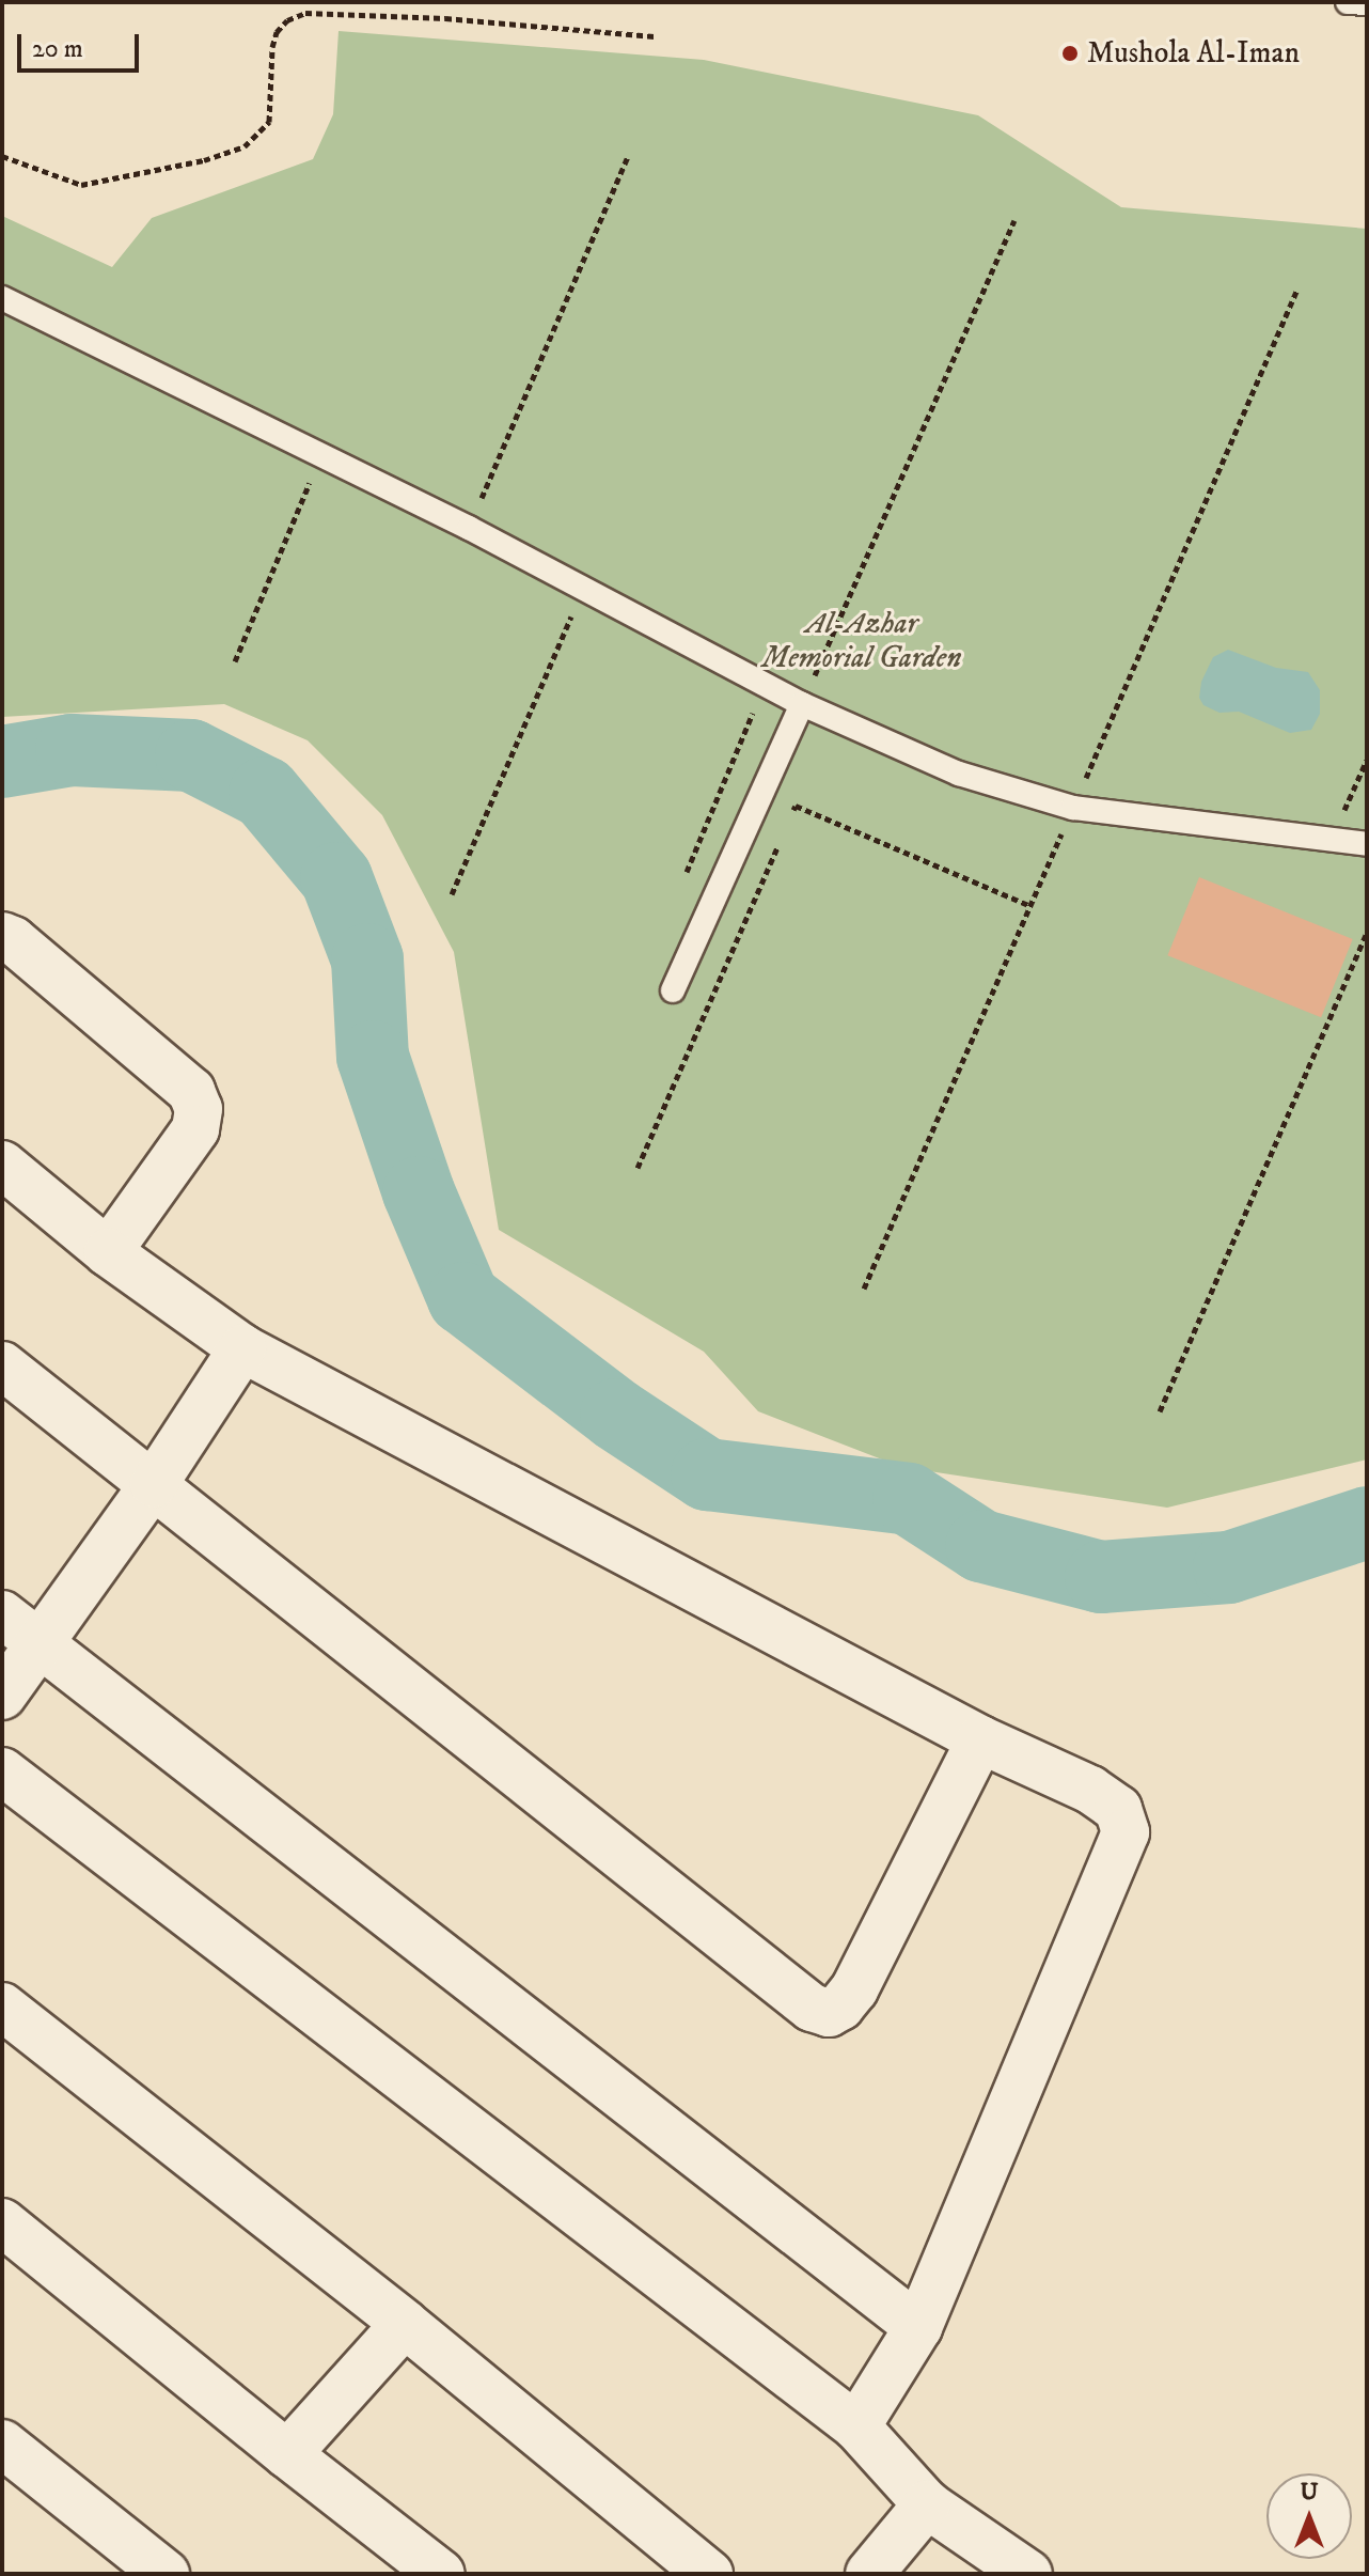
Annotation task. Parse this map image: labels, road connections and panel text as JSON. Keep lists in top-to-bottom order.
{
  "parks": ["Al-Azhar Memorial Garden"],
  "places": ["Mushola Al-Iman"],
  "scale_bar": "20 m",
  "north": "top"
}
